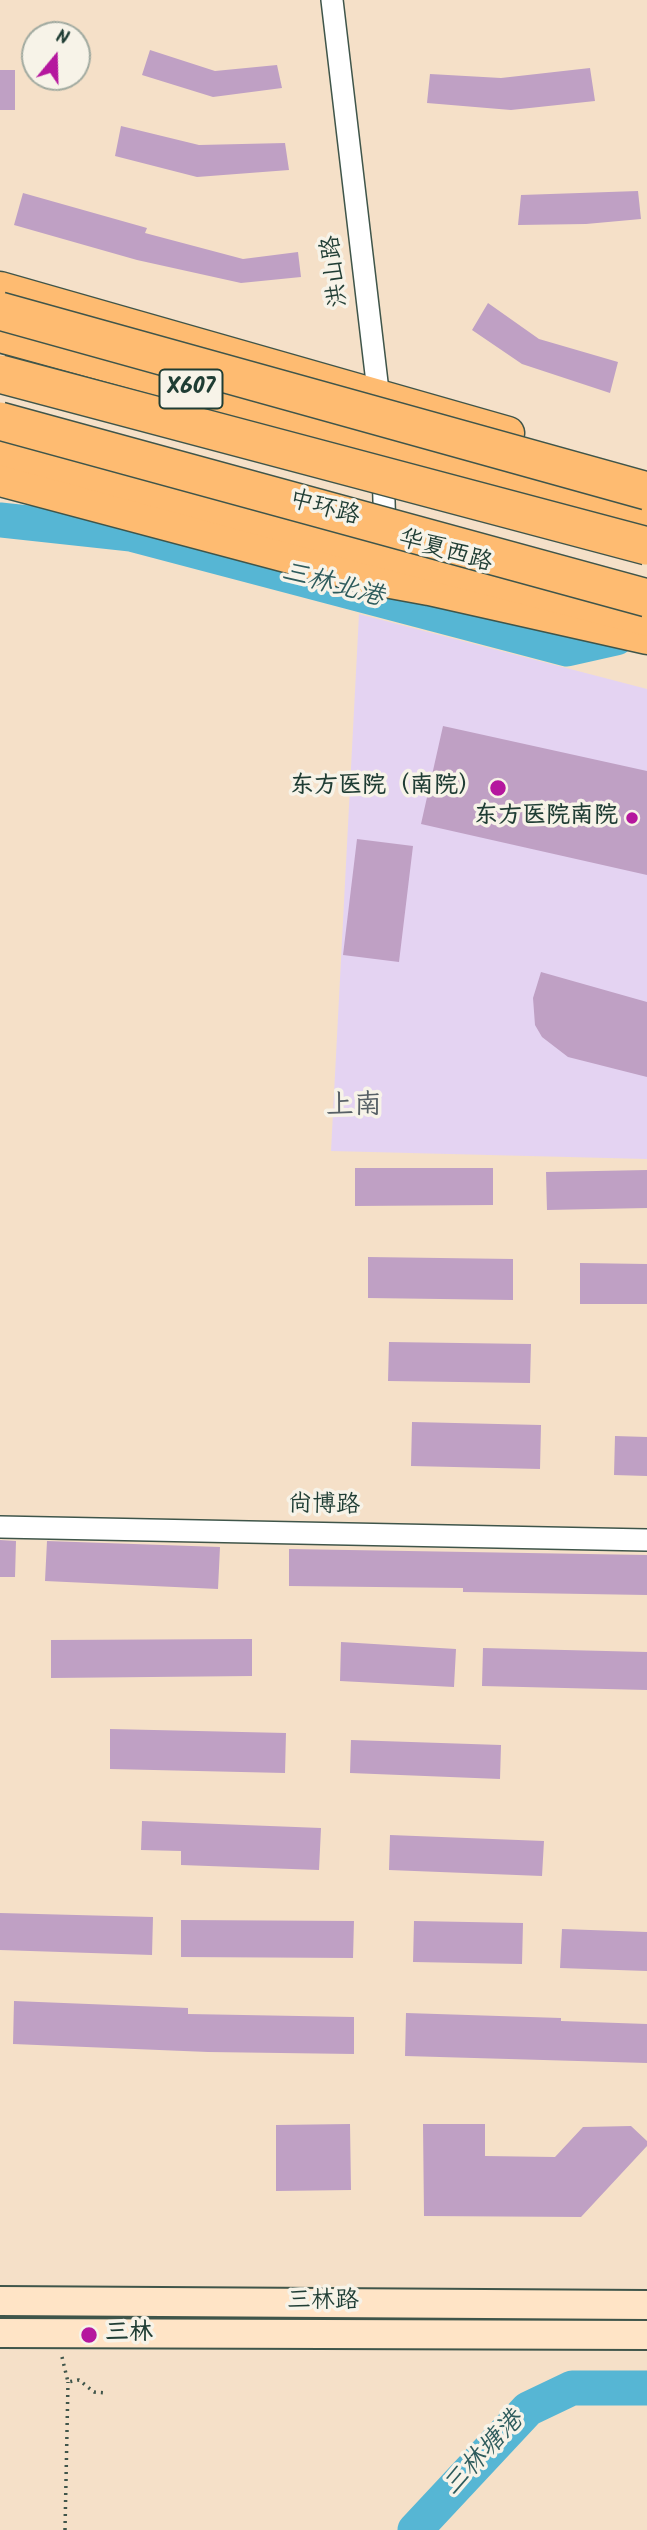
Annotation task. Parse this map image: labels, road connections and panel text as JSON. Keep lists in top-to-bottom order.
{
  "streets": {
    "highway": ["中环路"],
    "main road": ["X607", "华夏西路", "三林路"],
    "street": ["洪山路", "尚博路"]
  },
  "crossings": [
    ["洪山路", "X607"],
    ["洪山路", "华夏西路"],
    ["中环路", "华夏西路"]
  ],
  "districts": ["上南"],
  "water": ["三林北港", "三林塘港"],
  "places": ["东方医院（南院）", "东方医院南院", "三林"],
  "north": "top"
}
